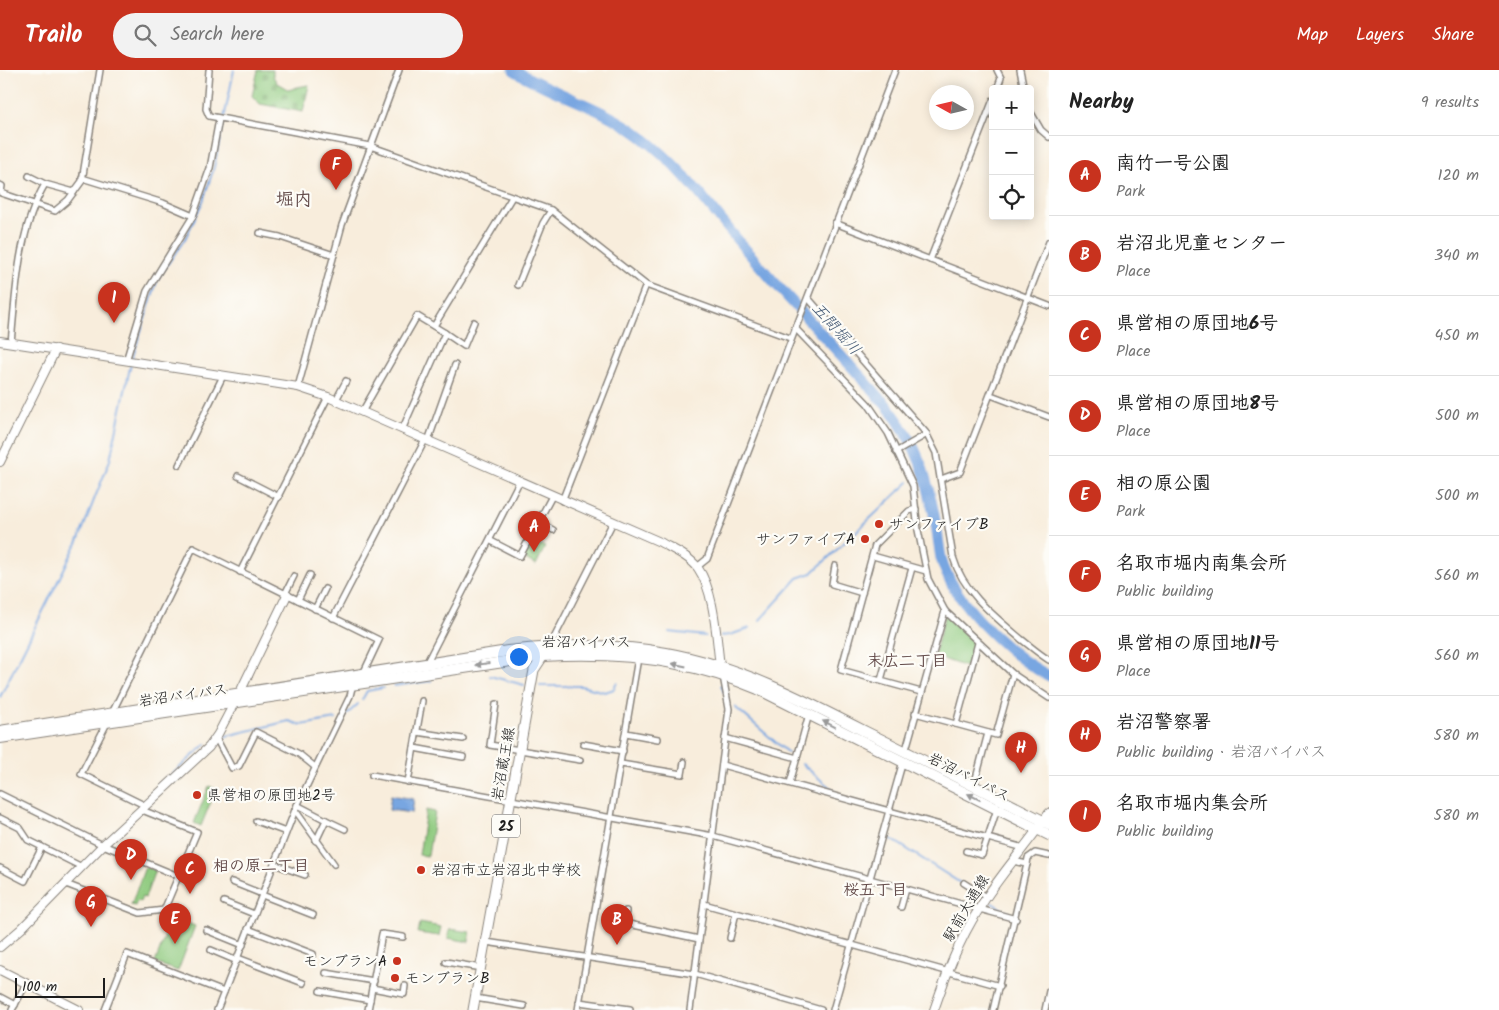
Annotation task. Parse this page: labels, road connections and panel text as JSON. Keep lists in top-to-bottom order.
{
  "streets": {
    "highway": ["岩沼バイパス"],
    "main road": ["岩沼蔵王線", "25"],
    "street": ["駅前大通線"]
  },
  "crossings": [
    ["岩沼バイパス", "岩沼蔵王線"],
    ["岩沼バイパス", "駅前大通線"]
  ],
  "districts": [
    "堀内",
    "末広二丁目",
    "相の原二丁目",
    "桜五丁目"
  ],
  "water": ["五間堀川"],
  "places": [
    "サンファイブB",
    "サンファイブA",
    "県営相の原団地2号",
    "岩沼市立岩沼北中学校",
    "モンブランA",
    "モンブランB"
  ],
  "scale_bar": "100 m",
  "north": "left",
  "page": {
    "header": "Trailo",
    "search": "Search here",
    "nav": ["Map", "Layers", "Share"],
    "heading": ["Nearby", "9 results"],
    "map_buttons": ["+", "−"],
    "list": [
      {
        "mark": "A",
        "name": "南竹一号公園",
        "note": "Park",
        "value": "120 m"
      },
      {
        "mark": "B",
        "name": "岩沼北児童センター",
        "note": "Place",
        "value": "340 m"
      },
      {
        "mark": "C",
        "name": "県営相の原団地6号",
        "note": "Place",
        "value": "450 m"
      },
      {
        "mark": "D",
        "name": "県営相の原団地8号",
        "note": "Place",
        "value": "500 m"
      },
      {
        "mark": "E",
        "name": "相の原公園",
        "note": "Park",
        "value": "500 m"
      },
      {
        "mark": "F",
        "name": "名取市堀内南集会所",
        "note": "Public building",
        "value": "560 m"
      },
      {
        "mark": "G",
        "name": "県営相の原団地11号",
        "note": "Place",
        "value": "560 m"
      },
      {
        "mark": "H",
        "name": "岩沼警察署",
        "note": "Public building · 岩沼バイパス",
        "value": "580 m"
      },
      {
        "mark": "I",
        "name": "名取市堀内集会所",
        "note": "Public building",
        "value": "580 m"
      }
    ],
    "pins": [
      "F",
      "I",
      "A",
      "H",
      "D",
      "C",
      "G",
      "E",
      "B"
    ],
    "scale": "100 m"
  }
}
